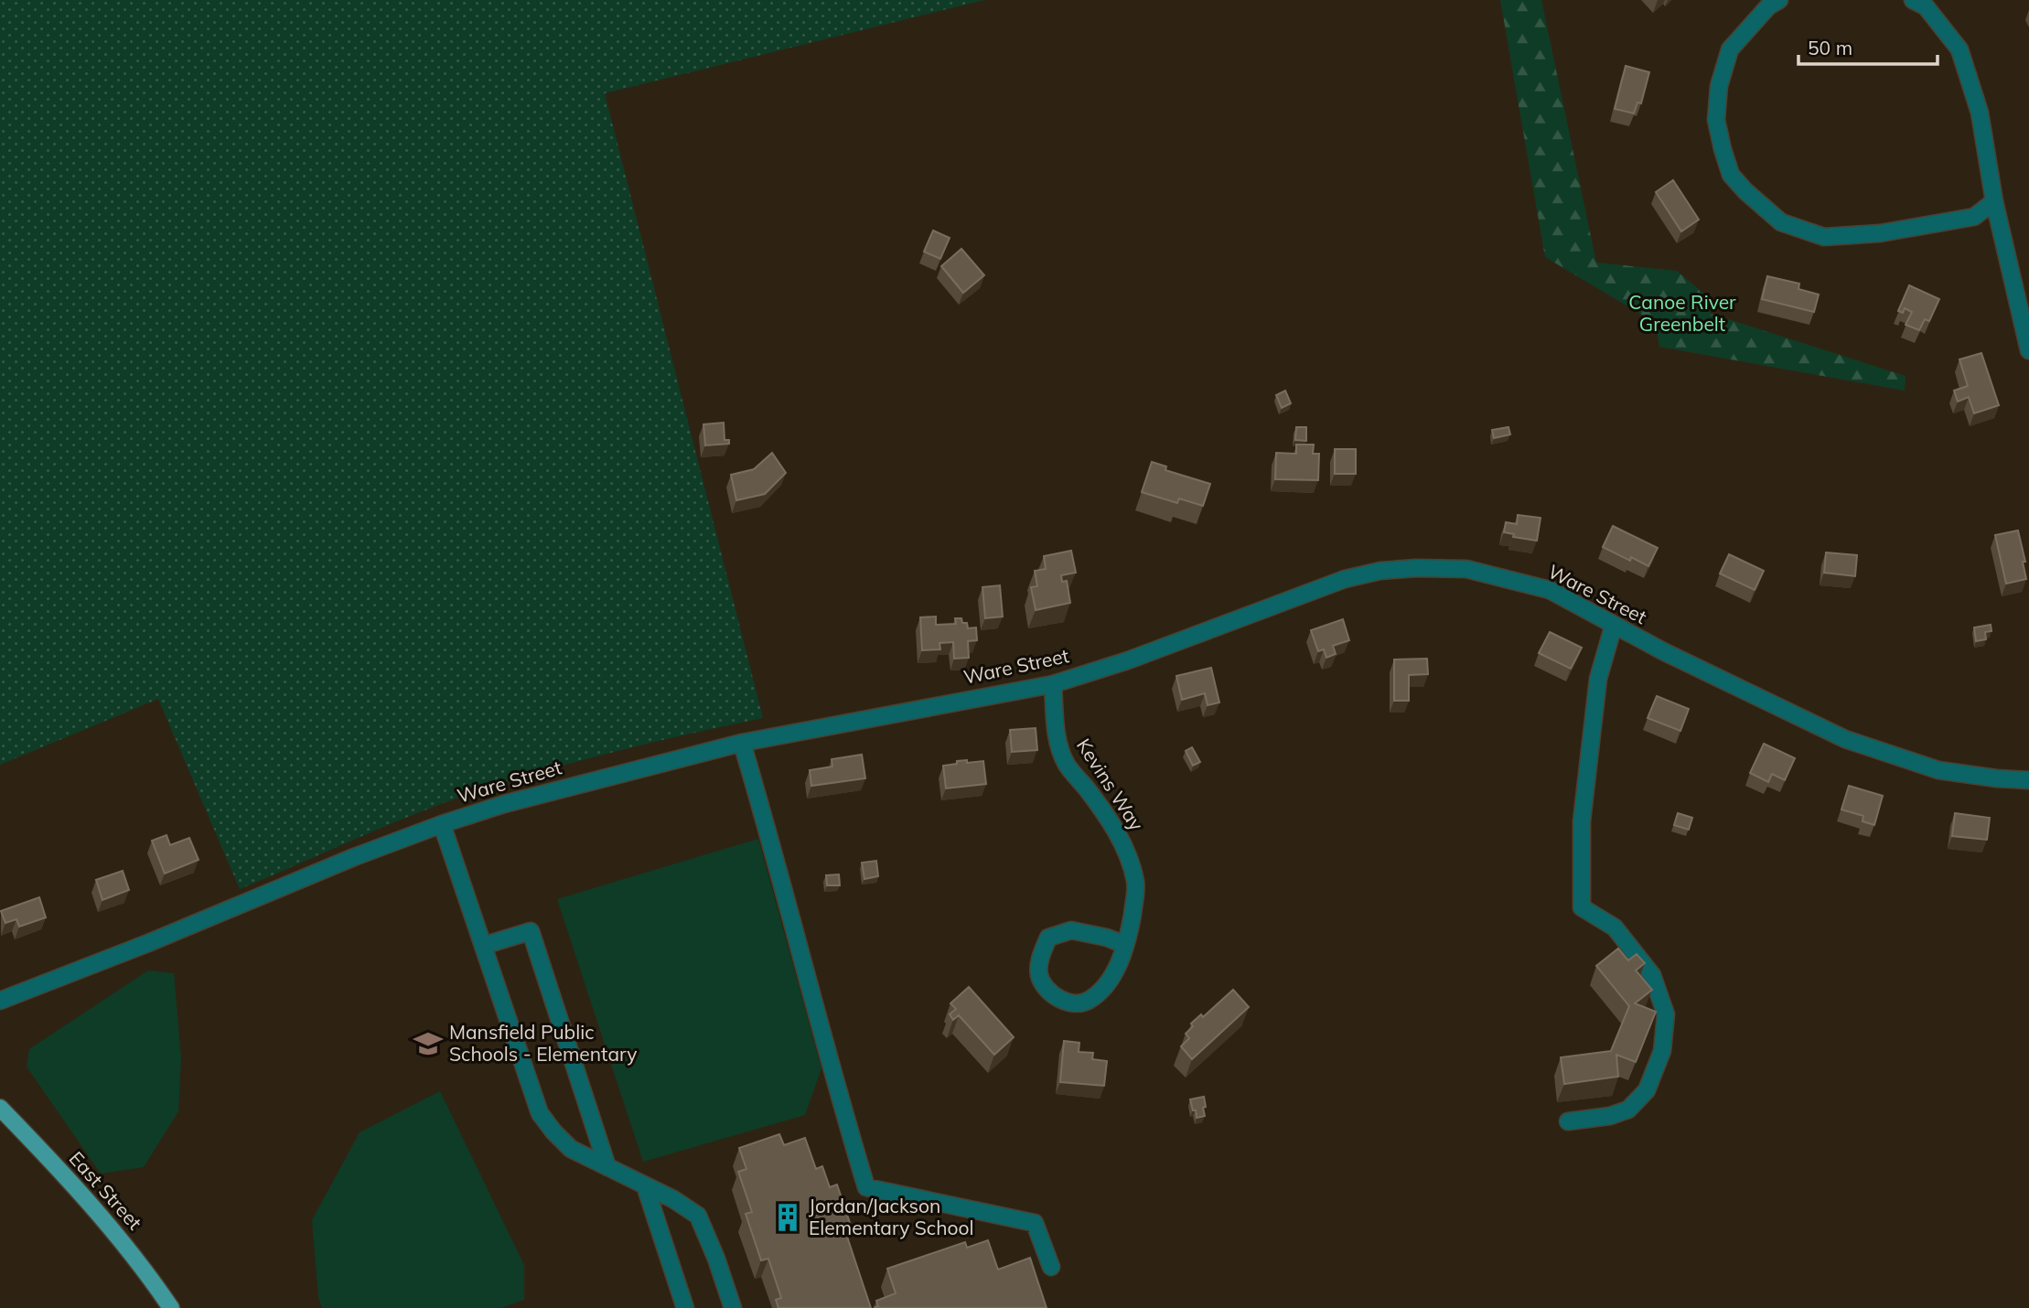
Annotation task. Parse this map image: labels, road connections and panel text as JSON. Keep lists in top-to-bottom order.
{
  "streets": {
    "main road": ["East Street"],
    "street": ["Ware Street", "Kevins Way"]
  },
  "crossings": [
    ["Ware Street", "Kevins Way"]
  ],
  "parks": ["Canoe River Greenbelt"],
  "places": {
    "school or university": ["Mansfield Public Schools - Elementary"],
    "building": ["Jordan/Jackson Elementary School"]
  },
  "scale_bar": "50 m"
}
